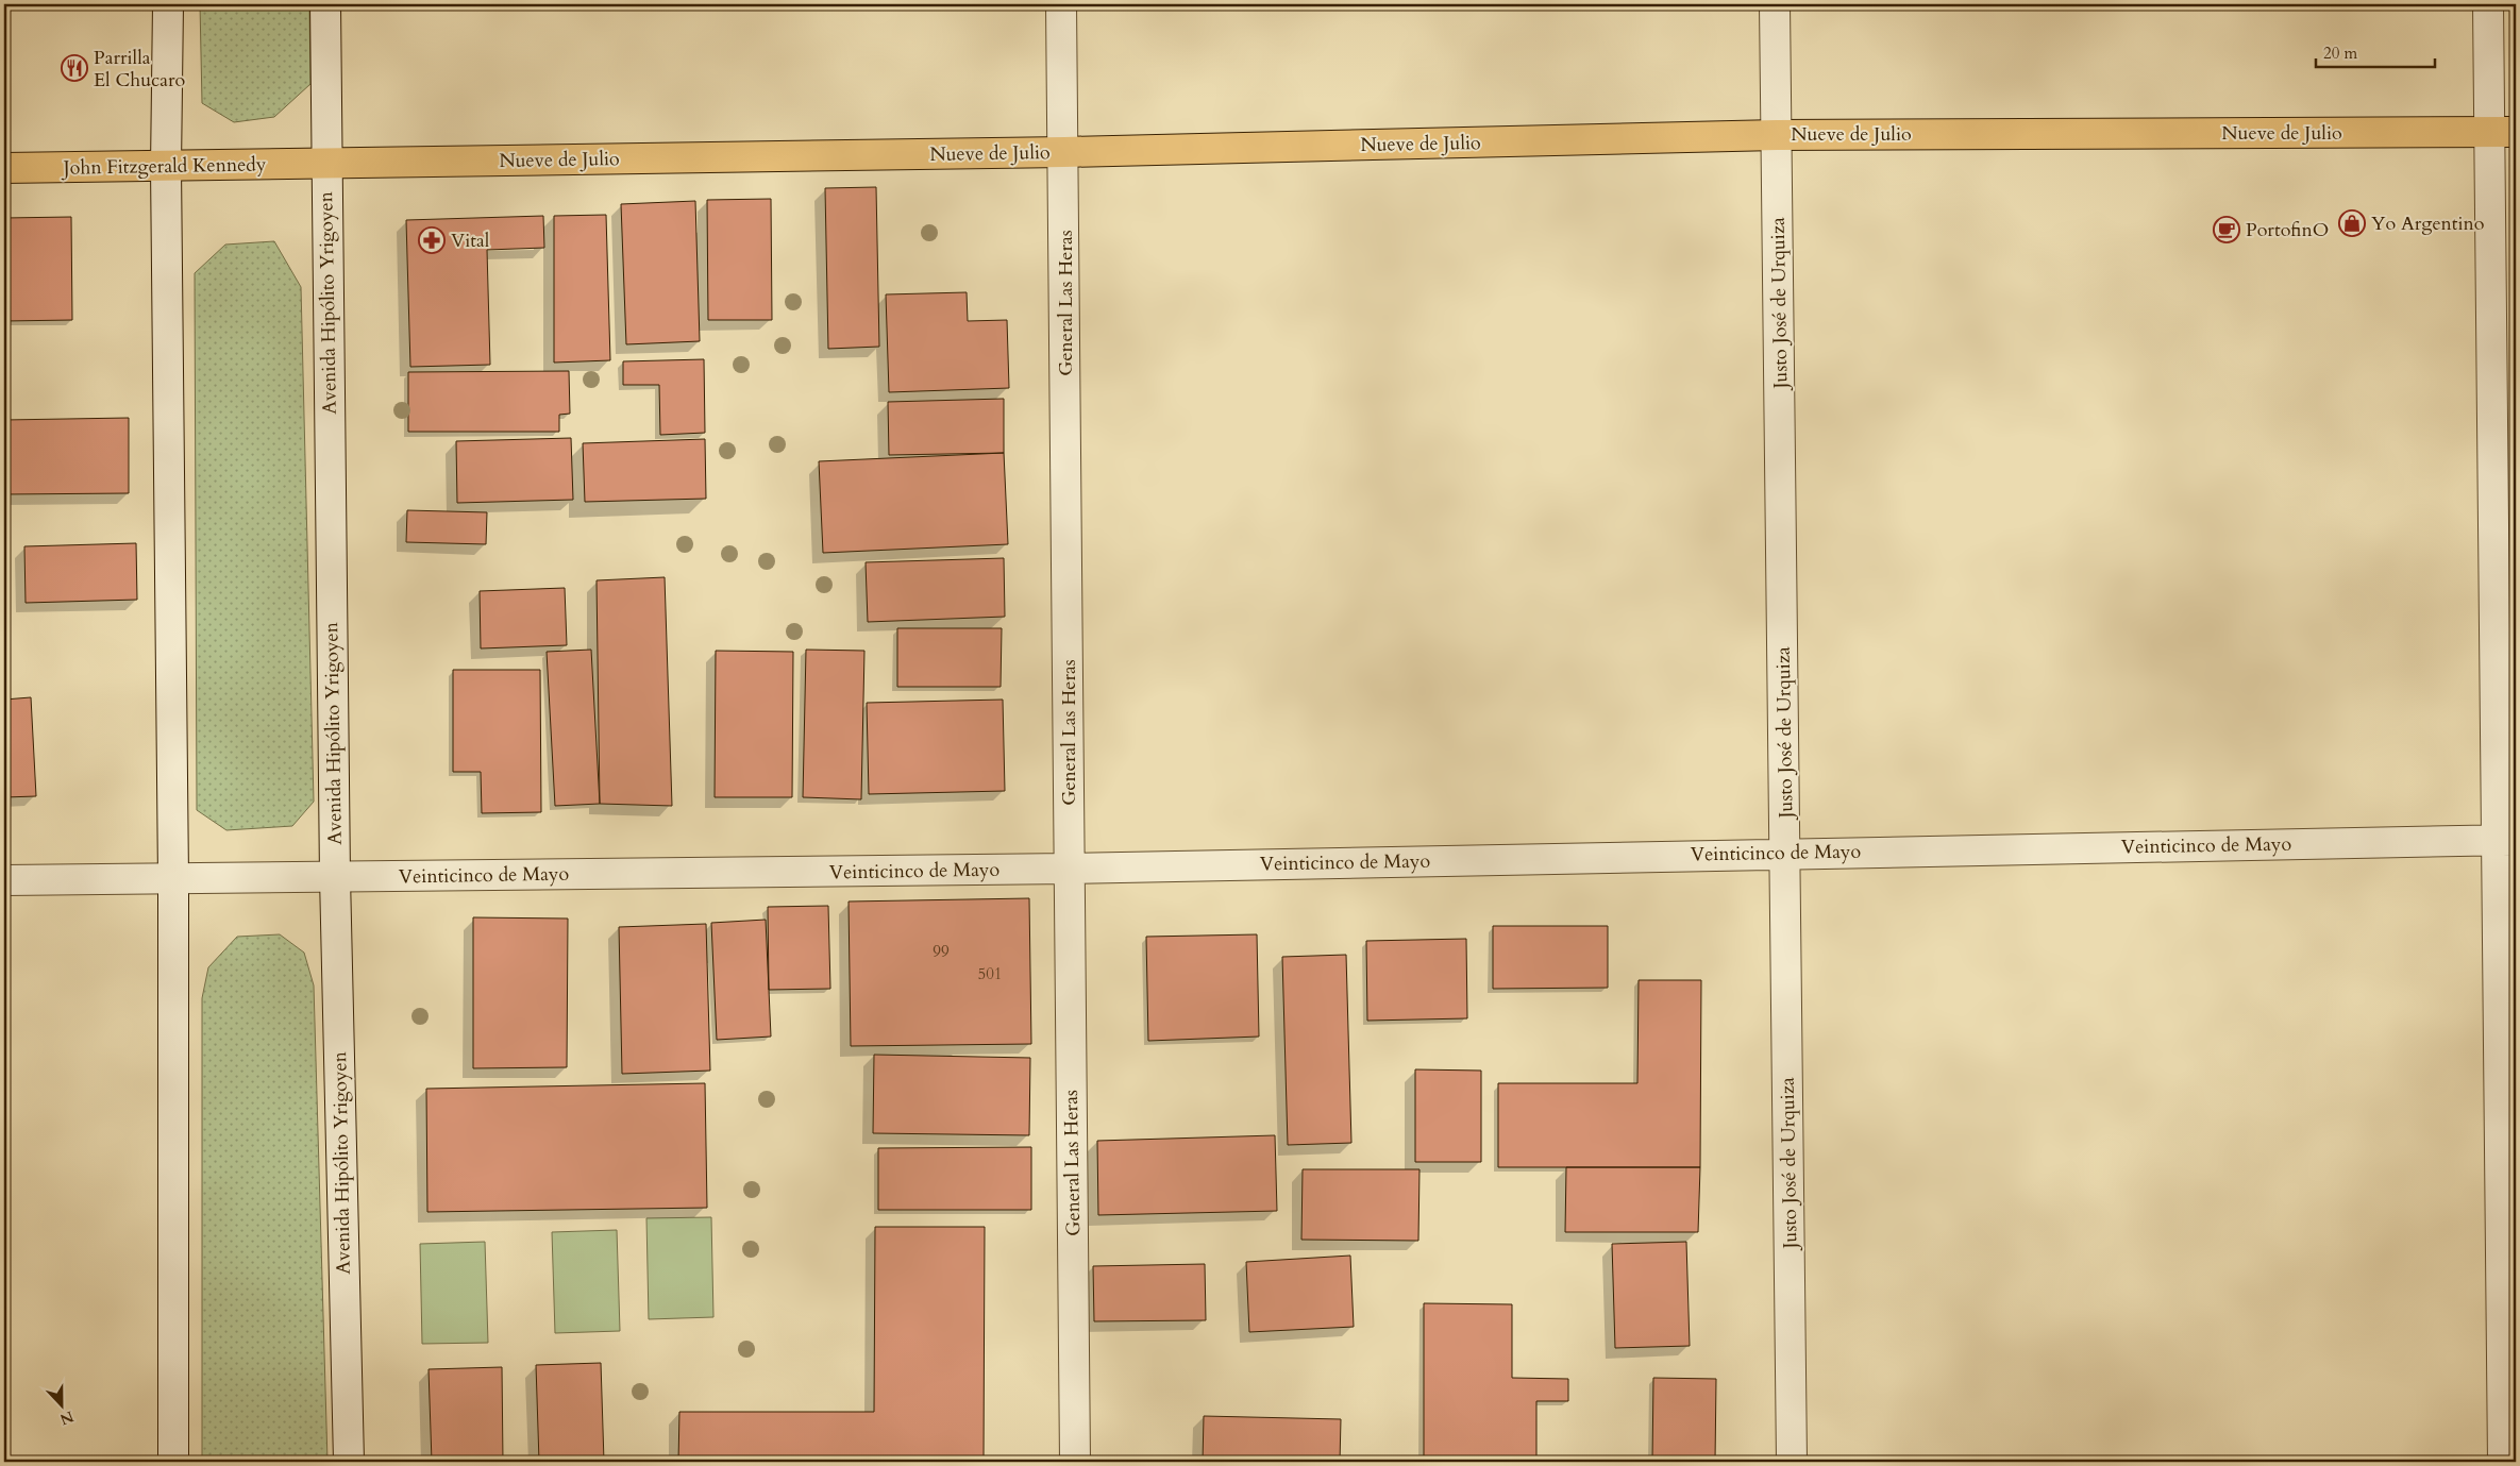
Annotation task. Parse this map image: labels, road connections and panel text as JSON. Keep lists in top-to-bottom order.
{
  "streets": {
    "main road": ["Nueve de Julio", "John Fitzgerald Kennedy"],
    "street": [
      "Avenida Hipólito Yrigoyen",
      "General Las Heras",
      "Justo José de Urquiza",
      "Veinticinco de Mayo"
    ]
  },
  "crossings": [
    ["Nueve de Julio", "John Fitzgerald Kennedy"],
    ["Nueve de Julio", "Avenida Hipólito Yrigoyen"],
    ["Nueve de Julio", "General Las Heras"],
    ["Nueve de Julio", "Justo José de Urquiza"],
    ["John Fitzgerald Kennedy", "Avenida Hipólito Yrigoyen"],
    ["Avenida Hipólito Yrigoyen", "Veinticinco de Mayo"],
    ["General Las Heras", "Veinticinco de Mayo"],
    ["Justo José de Urquiza", "Veinticinco de Mayo"]
  ],
  "places": {
    "restaurant": ["Parrilla El Chucaro"],
    "shop": ["Yo Argentino"],
    "cafe": ["PortofinO"],
    "pharmacy": ["Vital"]
  },
  "house_numbers": ["99", "501"],
  "scale_bar": "20 m",
  "north": "bottom"
}
